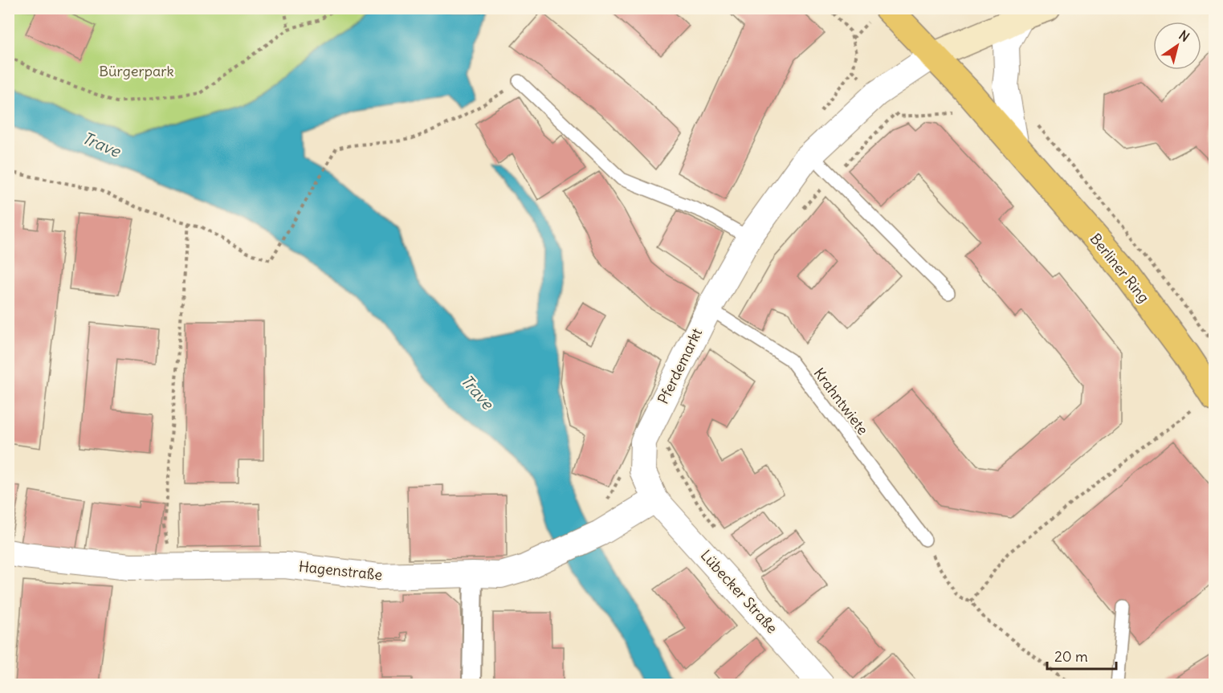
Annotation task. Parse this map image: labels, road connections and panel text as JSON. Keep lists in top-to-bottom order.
{
  "streets": {
    "main road": ["Berliner Ring"],
    "street": ["Pferdemarkt", "Hagenstraße", "Lübecker Straße"],
    "lane": ["Krahntwiete"]
  },
  "crossings": [
    ["Berliner Ring", "Pferdemarkt"],
    ["Pferdemarkt", "Krahntwiete"],
    ["Pferdemarkt", "Hagenstraße"],
    ["Pferdemarkt", "Lübecker Straße"],
    ["Hagenstraße", "Lübecker Straße"]
  ],
  "water": ["Trave"],
  "parks": ["Bürgerpark"],
  "scale_bar": "20 m",
  "north": "top right"
}
